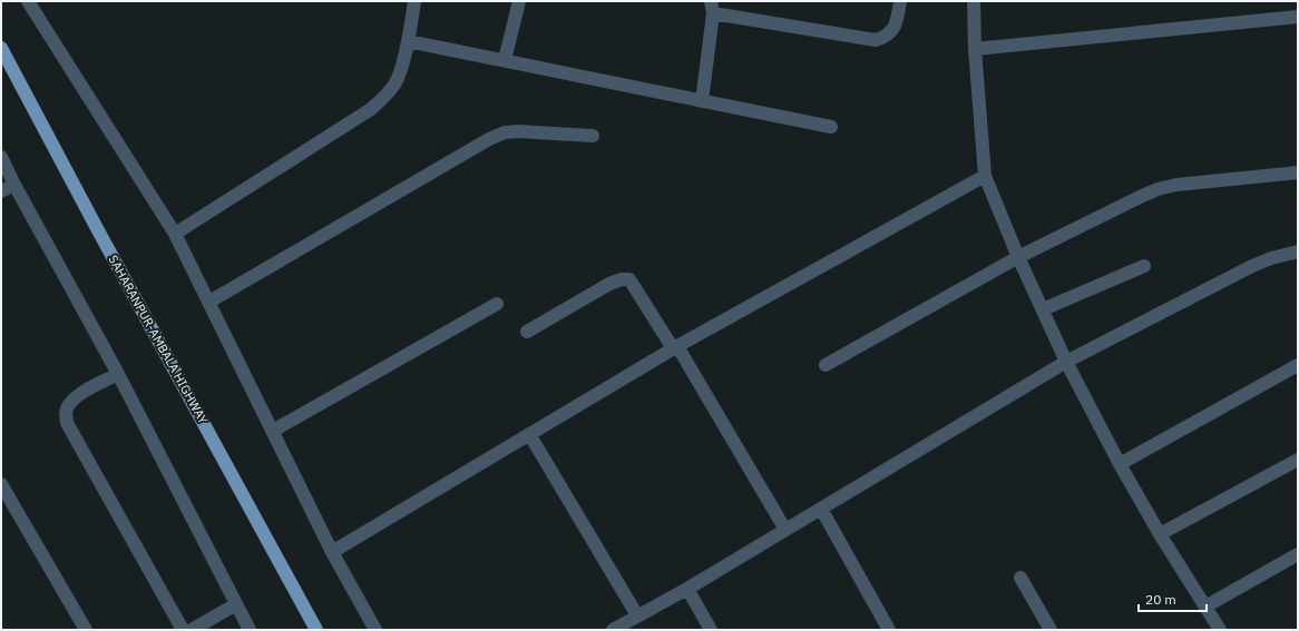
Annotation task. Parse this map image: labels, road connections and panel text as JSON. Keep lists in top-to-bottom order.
{
  "streets": {
    "main road": ["SAHARANPUR-AMBALA HIGHWAY"]
  },
  "scale_bar": "20 m"
}
